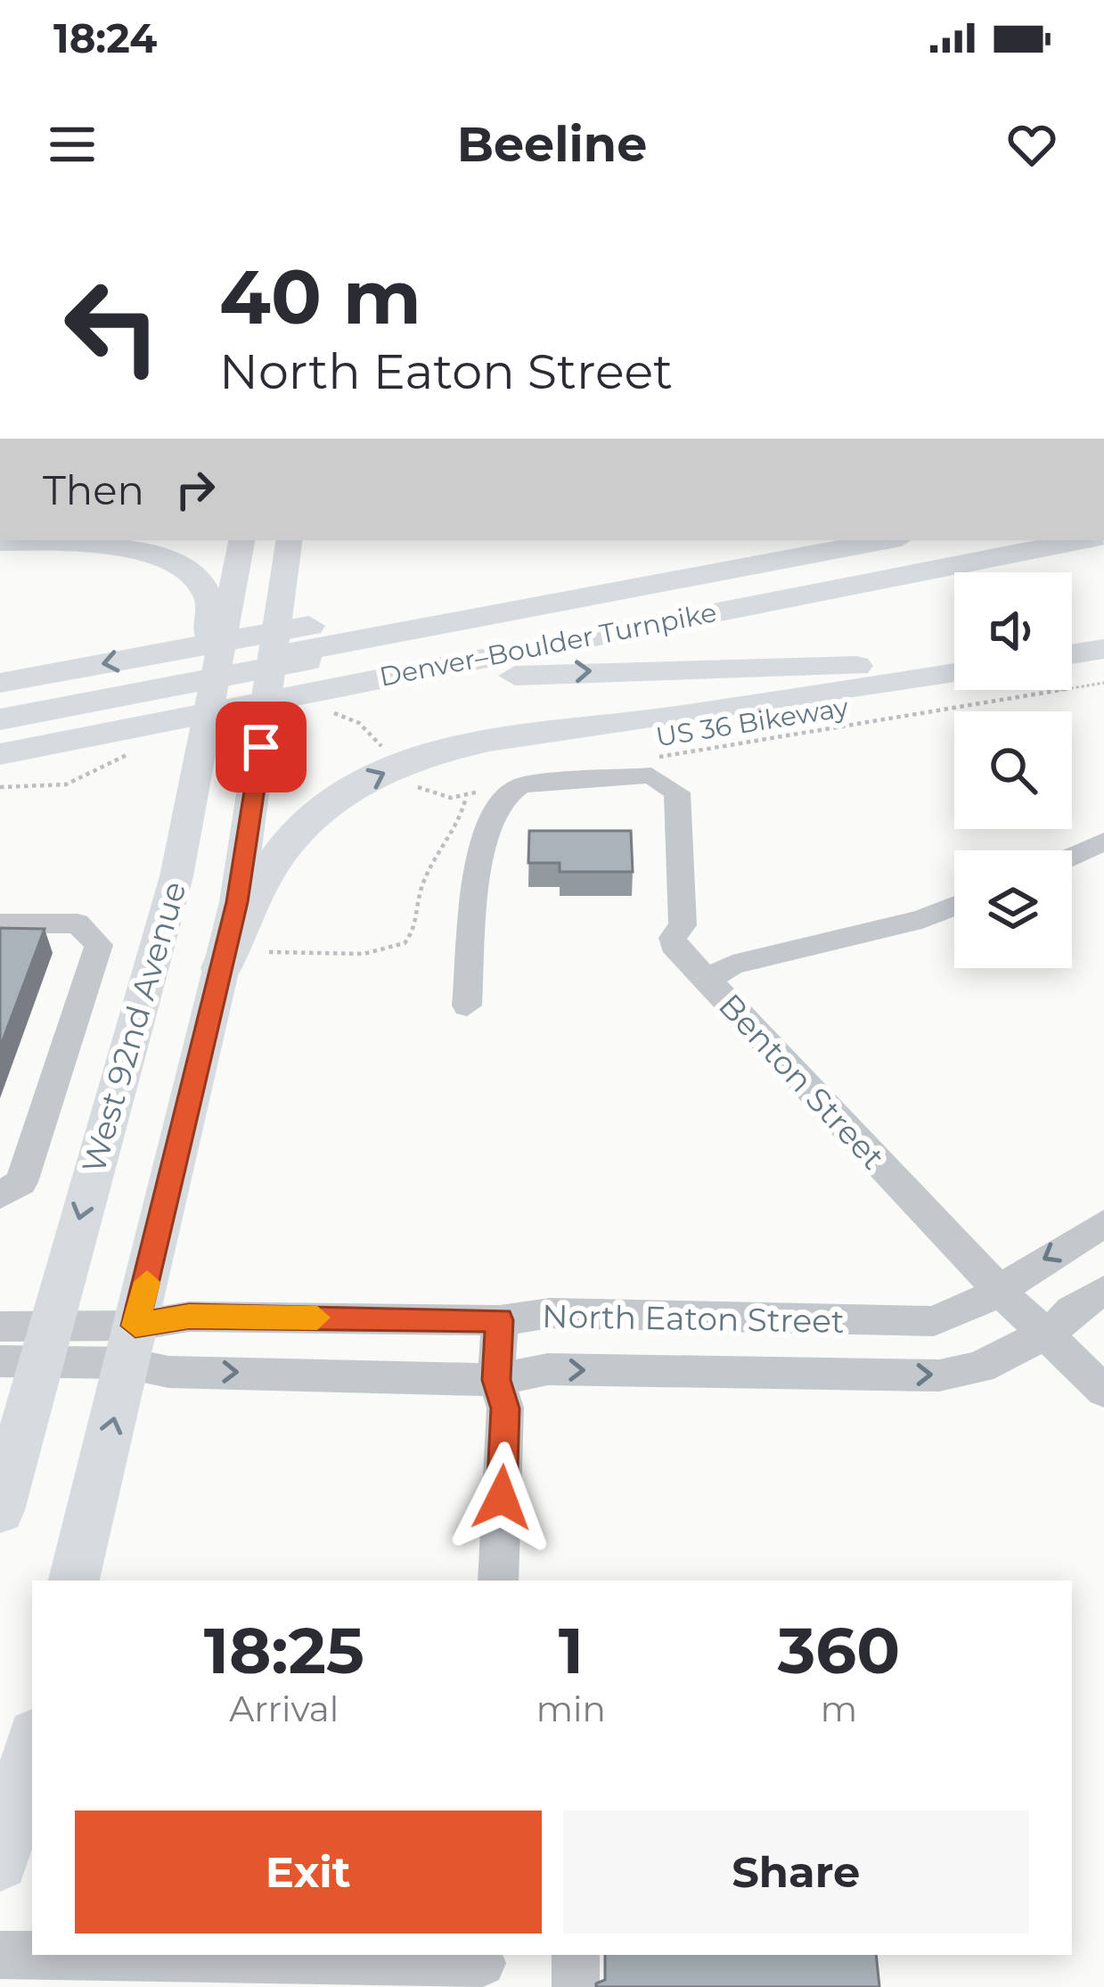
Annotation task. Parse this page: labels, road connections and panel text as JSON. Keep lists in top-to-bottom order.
{
  "streets": {
    "highway": ["Denver–Boulder Turnpike"],
    "main road": ["West 92nd Avenue"],
    "street": ["Benton Street", "North Eaton Street"],
    "path": ["US 36 Bikeway"]
  },
  "crossings": [
    ["West 92nd Avenue", "North Eaton Street"],
    ["Benton Street", "North Eaton Street"]
  ],
  "page": {
    "status": "18:24",
    "header": "Beeline",
    "turn": ["40 m", "North Eaton Street"],
    "then": "Then",
    "eta": [
      "18:25",
      "Arrival",
      "1",
      "min",
      "360",
      "m"
    ],
    "buttons": ["Exit", "Share"]
  }
}
